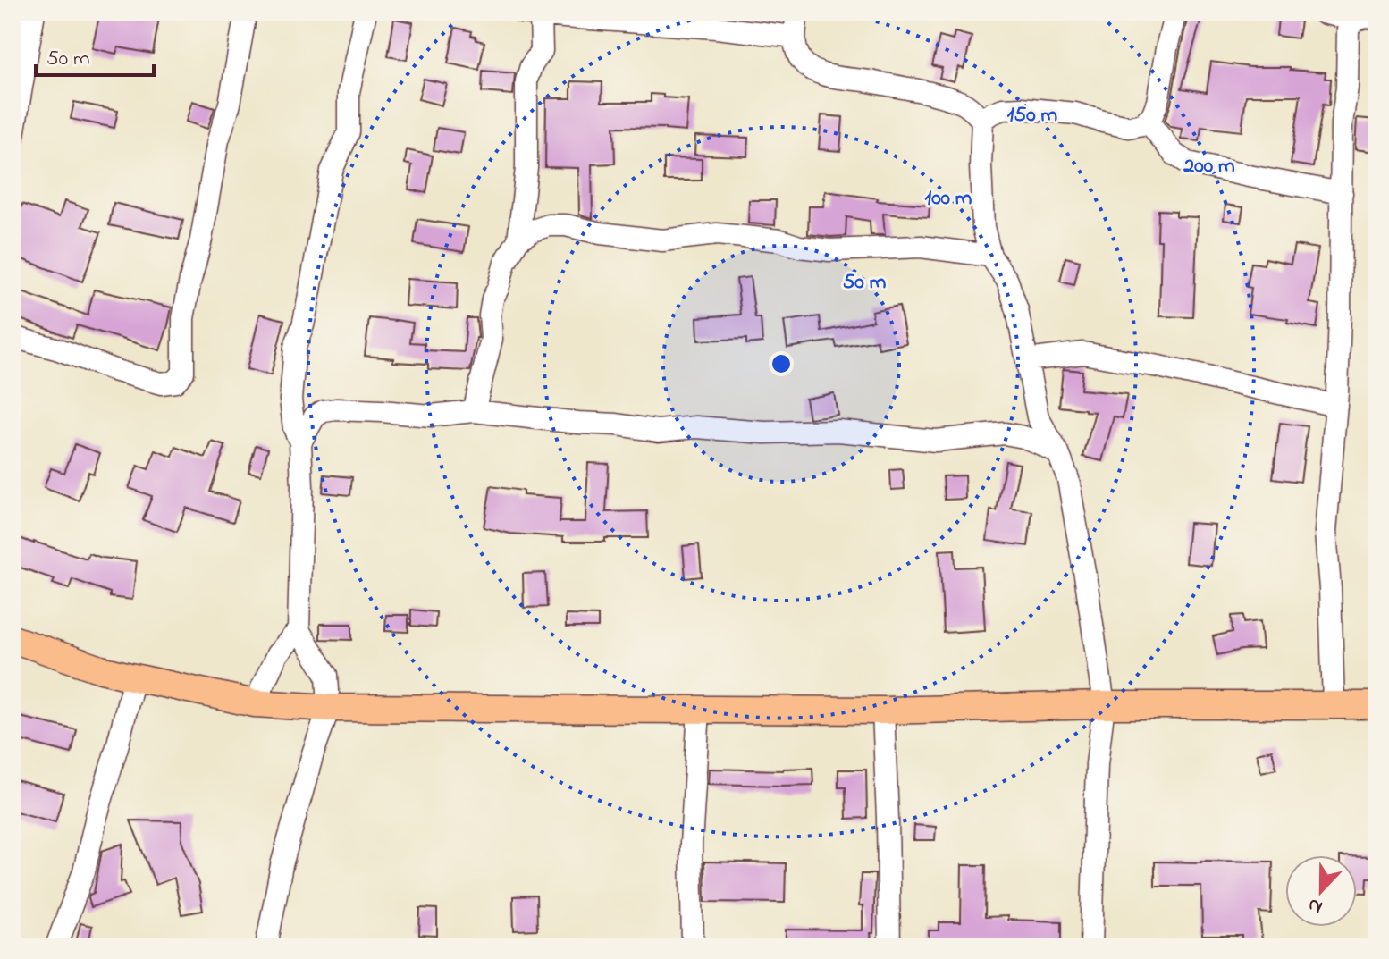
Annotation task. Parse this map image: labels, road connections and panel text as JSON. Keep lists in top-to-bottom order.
{
  "scale_bar": "50 m",
  "north": "bottom",
  "rings": [
    "150 m",
    "200 m",
    "100 m",
    "50 m"
  ]
}
